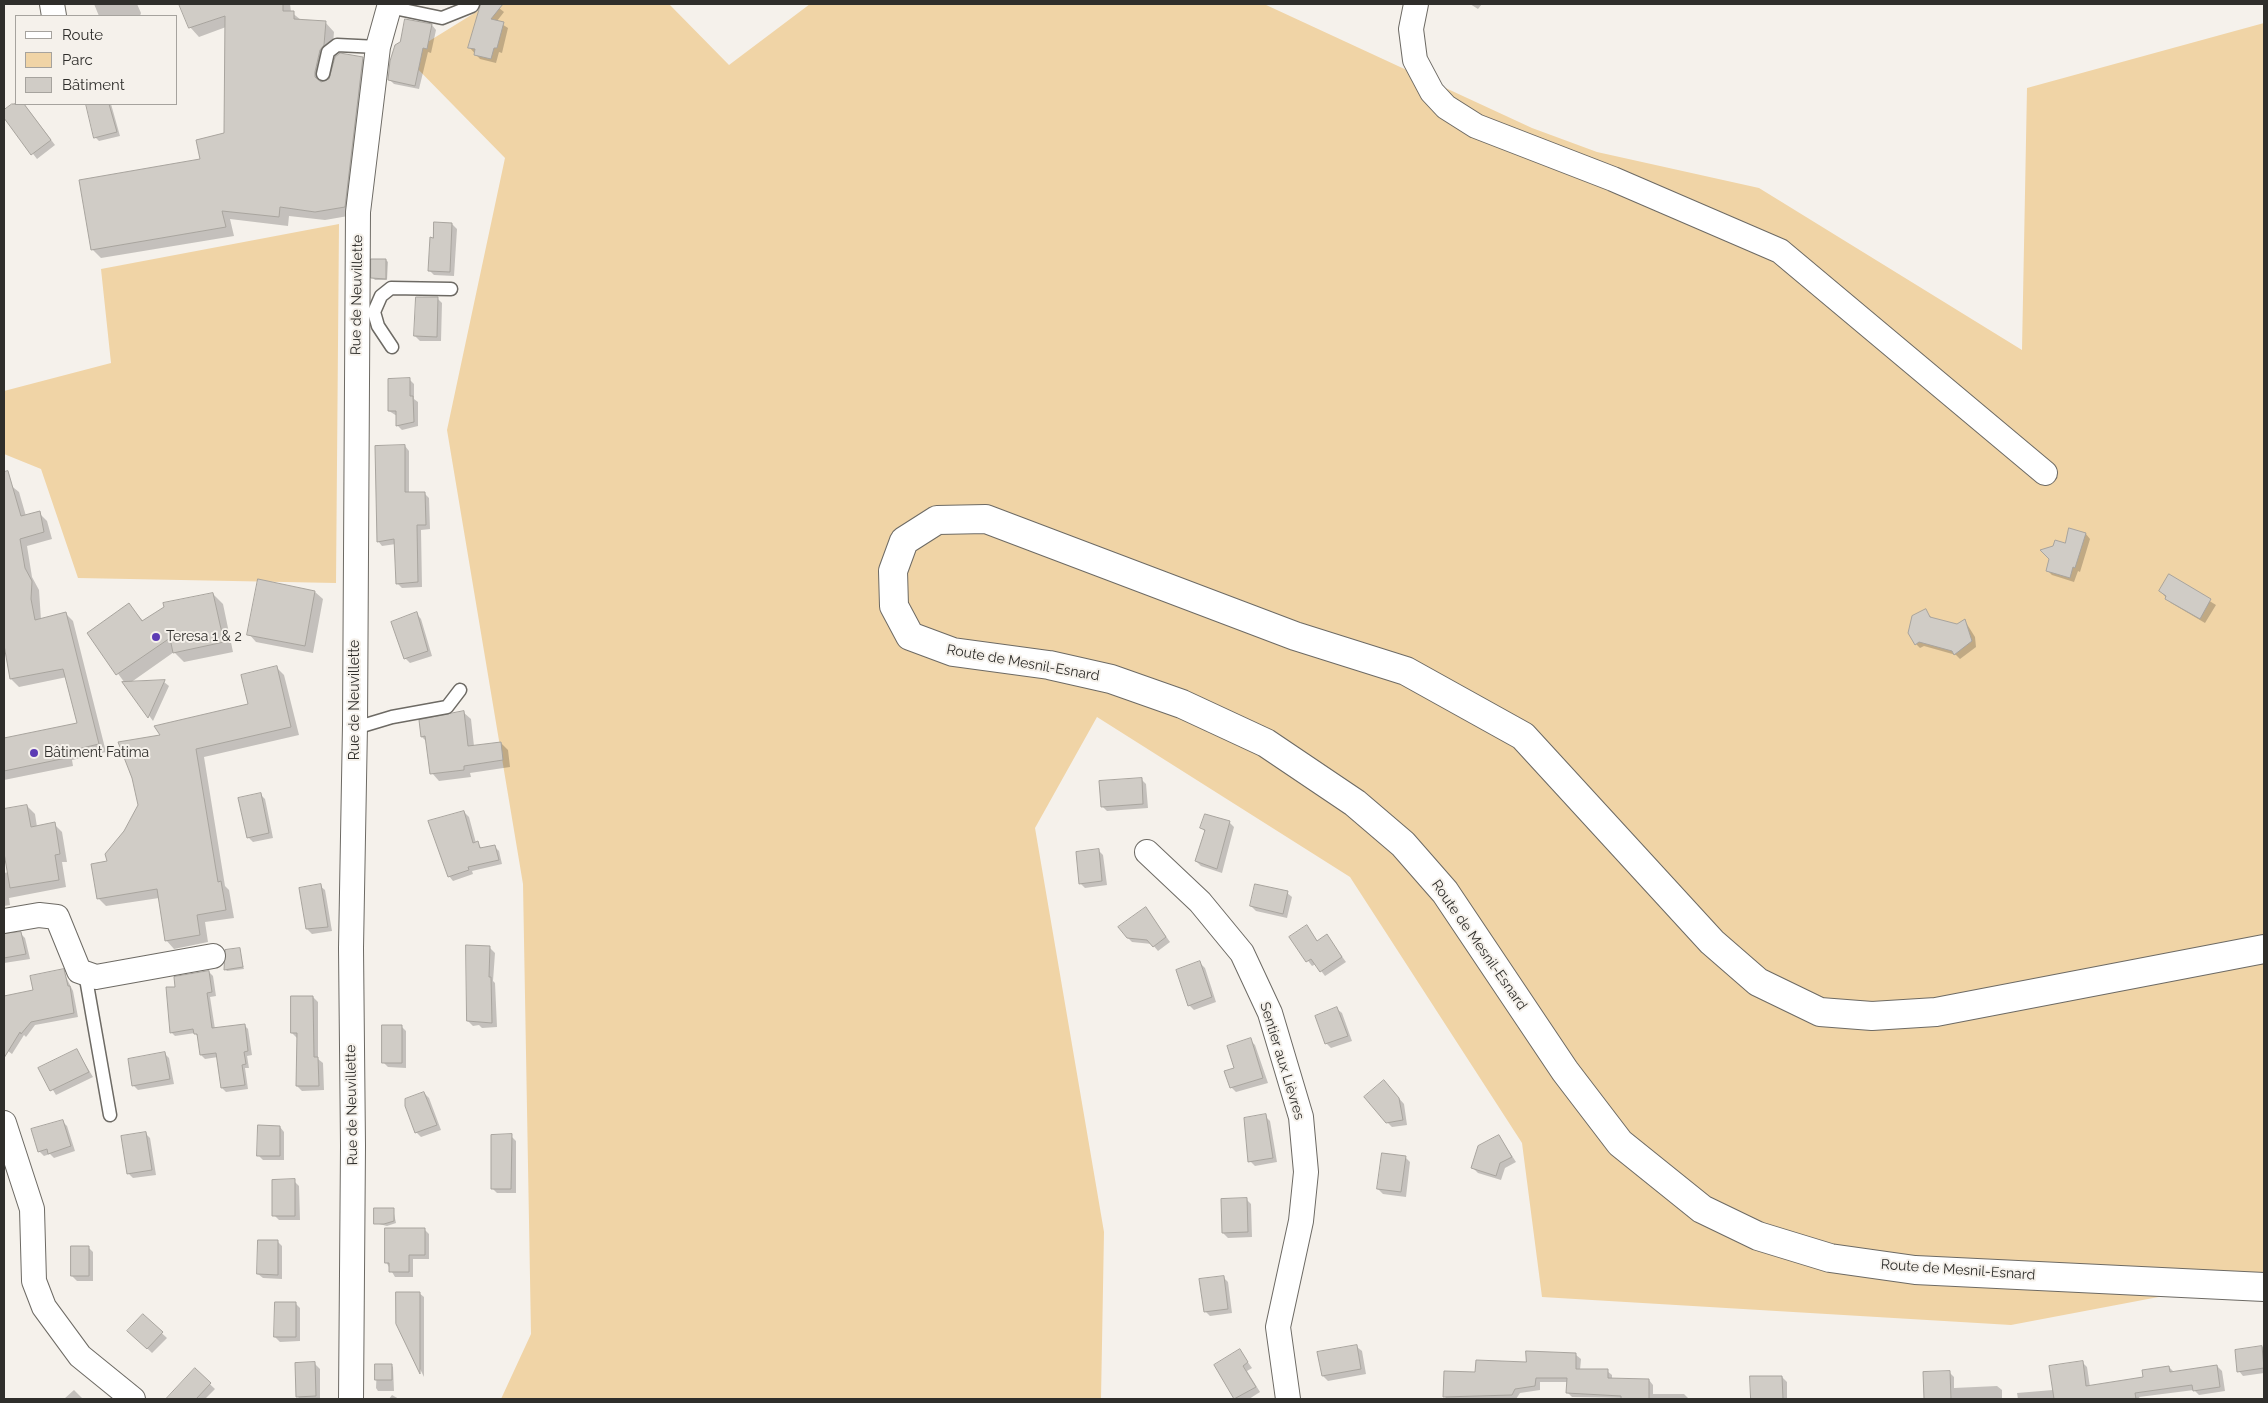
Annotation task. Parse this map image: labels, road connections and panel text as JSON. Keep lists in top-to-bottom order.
{
  "streets": {
    "street": ["Rue de Neuvillette", "Route de Mesnil-Esnard", "Sentier aux Lièvres"]
  },
  "places": ["Teresa 1 & 2", "Bâtiment Fatima"],
  "legend": ["Route", "Parc", "Bâtiment"]
}
